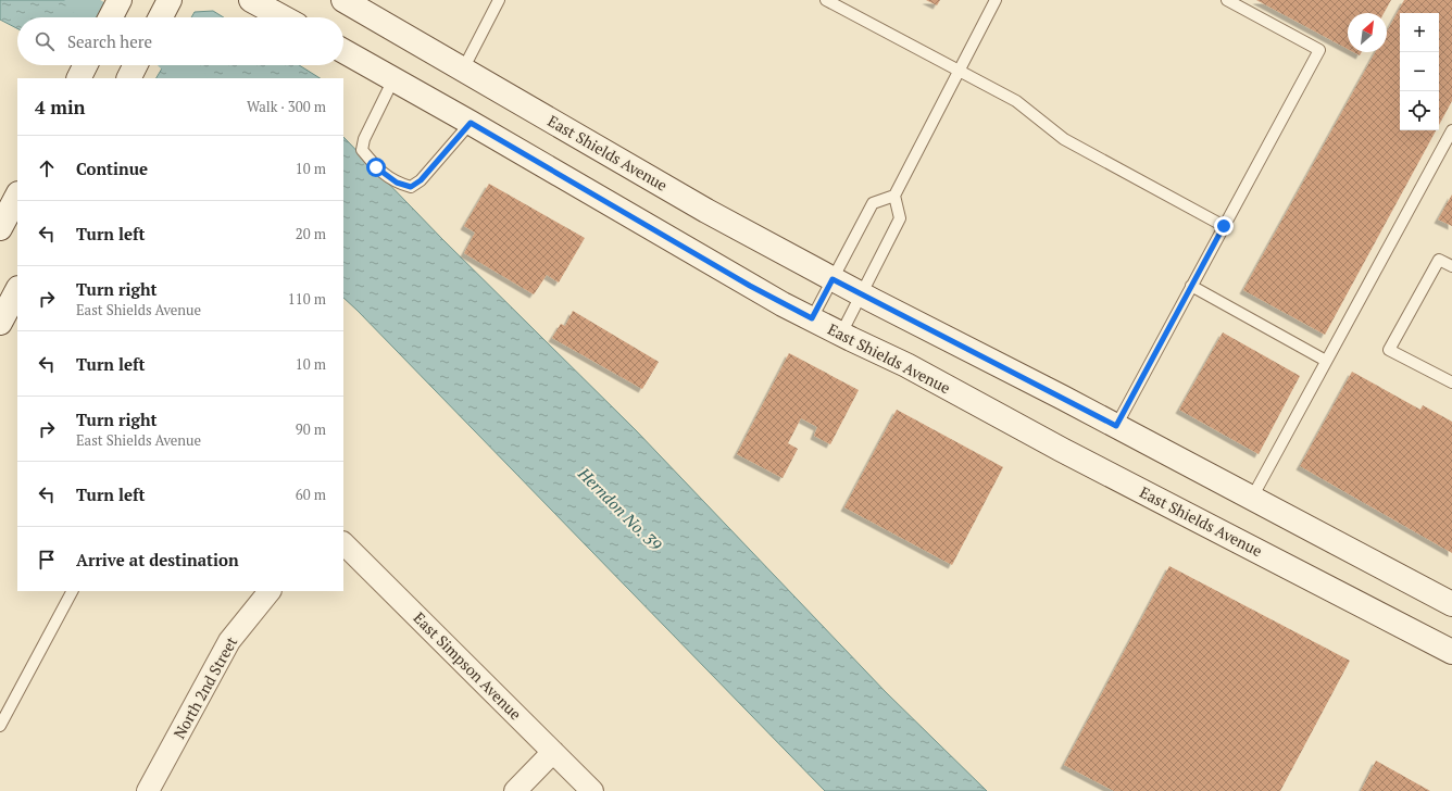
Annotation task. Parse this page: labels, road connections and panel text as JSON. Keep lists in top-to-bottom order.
{
  "streets": {
    "main road": ["East Shields Avenue"],
    "street": ["East Simpson Avenue", "North 2nd Street"]
  },
  "water": ["Herndon No. 39"],
  "north": "top right",
  "page": {
    "map_buttons": ["+", "−"],
    "search": "Search here",
    "heading": ["4 min", "Walk · 300 m"],
    "list": [
      ["Continue", "10 m"],
      ["Turn left", "20 m"],
      ["Turn right", "East Shields Avenue", "110 m"],
      ["Turn left", "10 m"],
      ["Turn right", "East Shields Avenue", "90 m"],
      ["Turn left", "60 m"],
      "Arrive at destination"
    ]
  }
}
